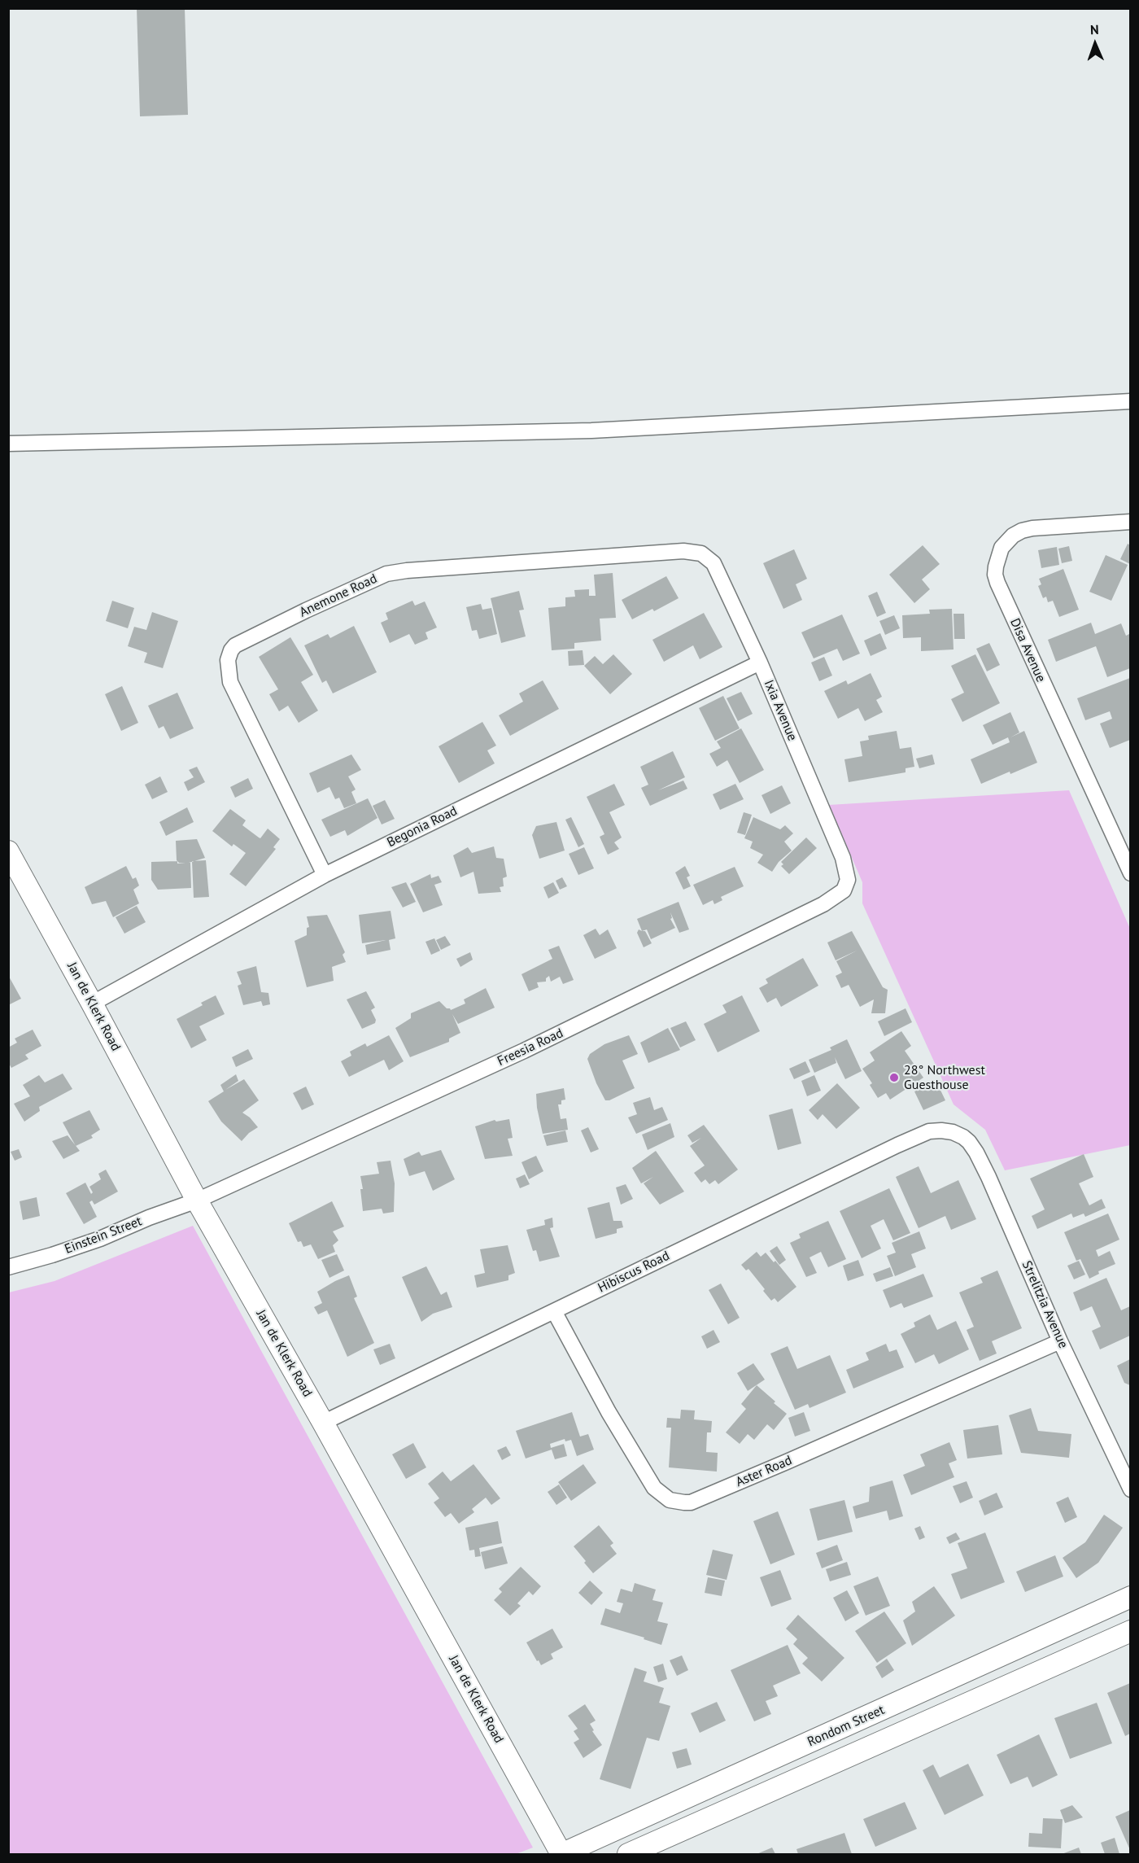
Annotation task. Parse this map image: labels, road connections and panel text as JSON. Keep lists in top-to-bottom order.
{
  "streets": {
    "street": [
      "Anemone Road",
      "Disa Avenue",
      "Ixia Avenue",
      "Begonia Road",
      "Jan de Klerk Road",
      "Freesia Road",
      "Einstein Street",
      "Hibiscus Road",
      "Strelitzia Avenue",
      "Aster Road",
      "Rondom Street"
    ]
  },
  "crossings": [
    ["Anemone Road", "Ixia Avenue"],
    ["Anemone Road", "Begonia Road"],
    ["Ixia Avenue", "Begonia Road"],
    ["Ixia Avenue", "Freesia Road"],
    ["Begonia Road", "Jan de Klerk Road"],
    ["Jan de Klerk Road", "Freesia Road"],
    ["Jan de Klerk Road", "Einstein Street"],
    ["Jan de Klerk Road", "Hibiscus Road"],
    ["Jan de Klerk Road", "Rondom Street"],
    ["Freesia Road", "Einstein Street"],
    ["Hibiscus Road", "Strelitzia Avenue"],
    ["Hibiscus Road", "Aster Road"],
    ["Strelitzia Avenue", "Aster Road"]
  ],
  "places": ["28° Northwest Guesthouse"],
  "north": "top"
}
